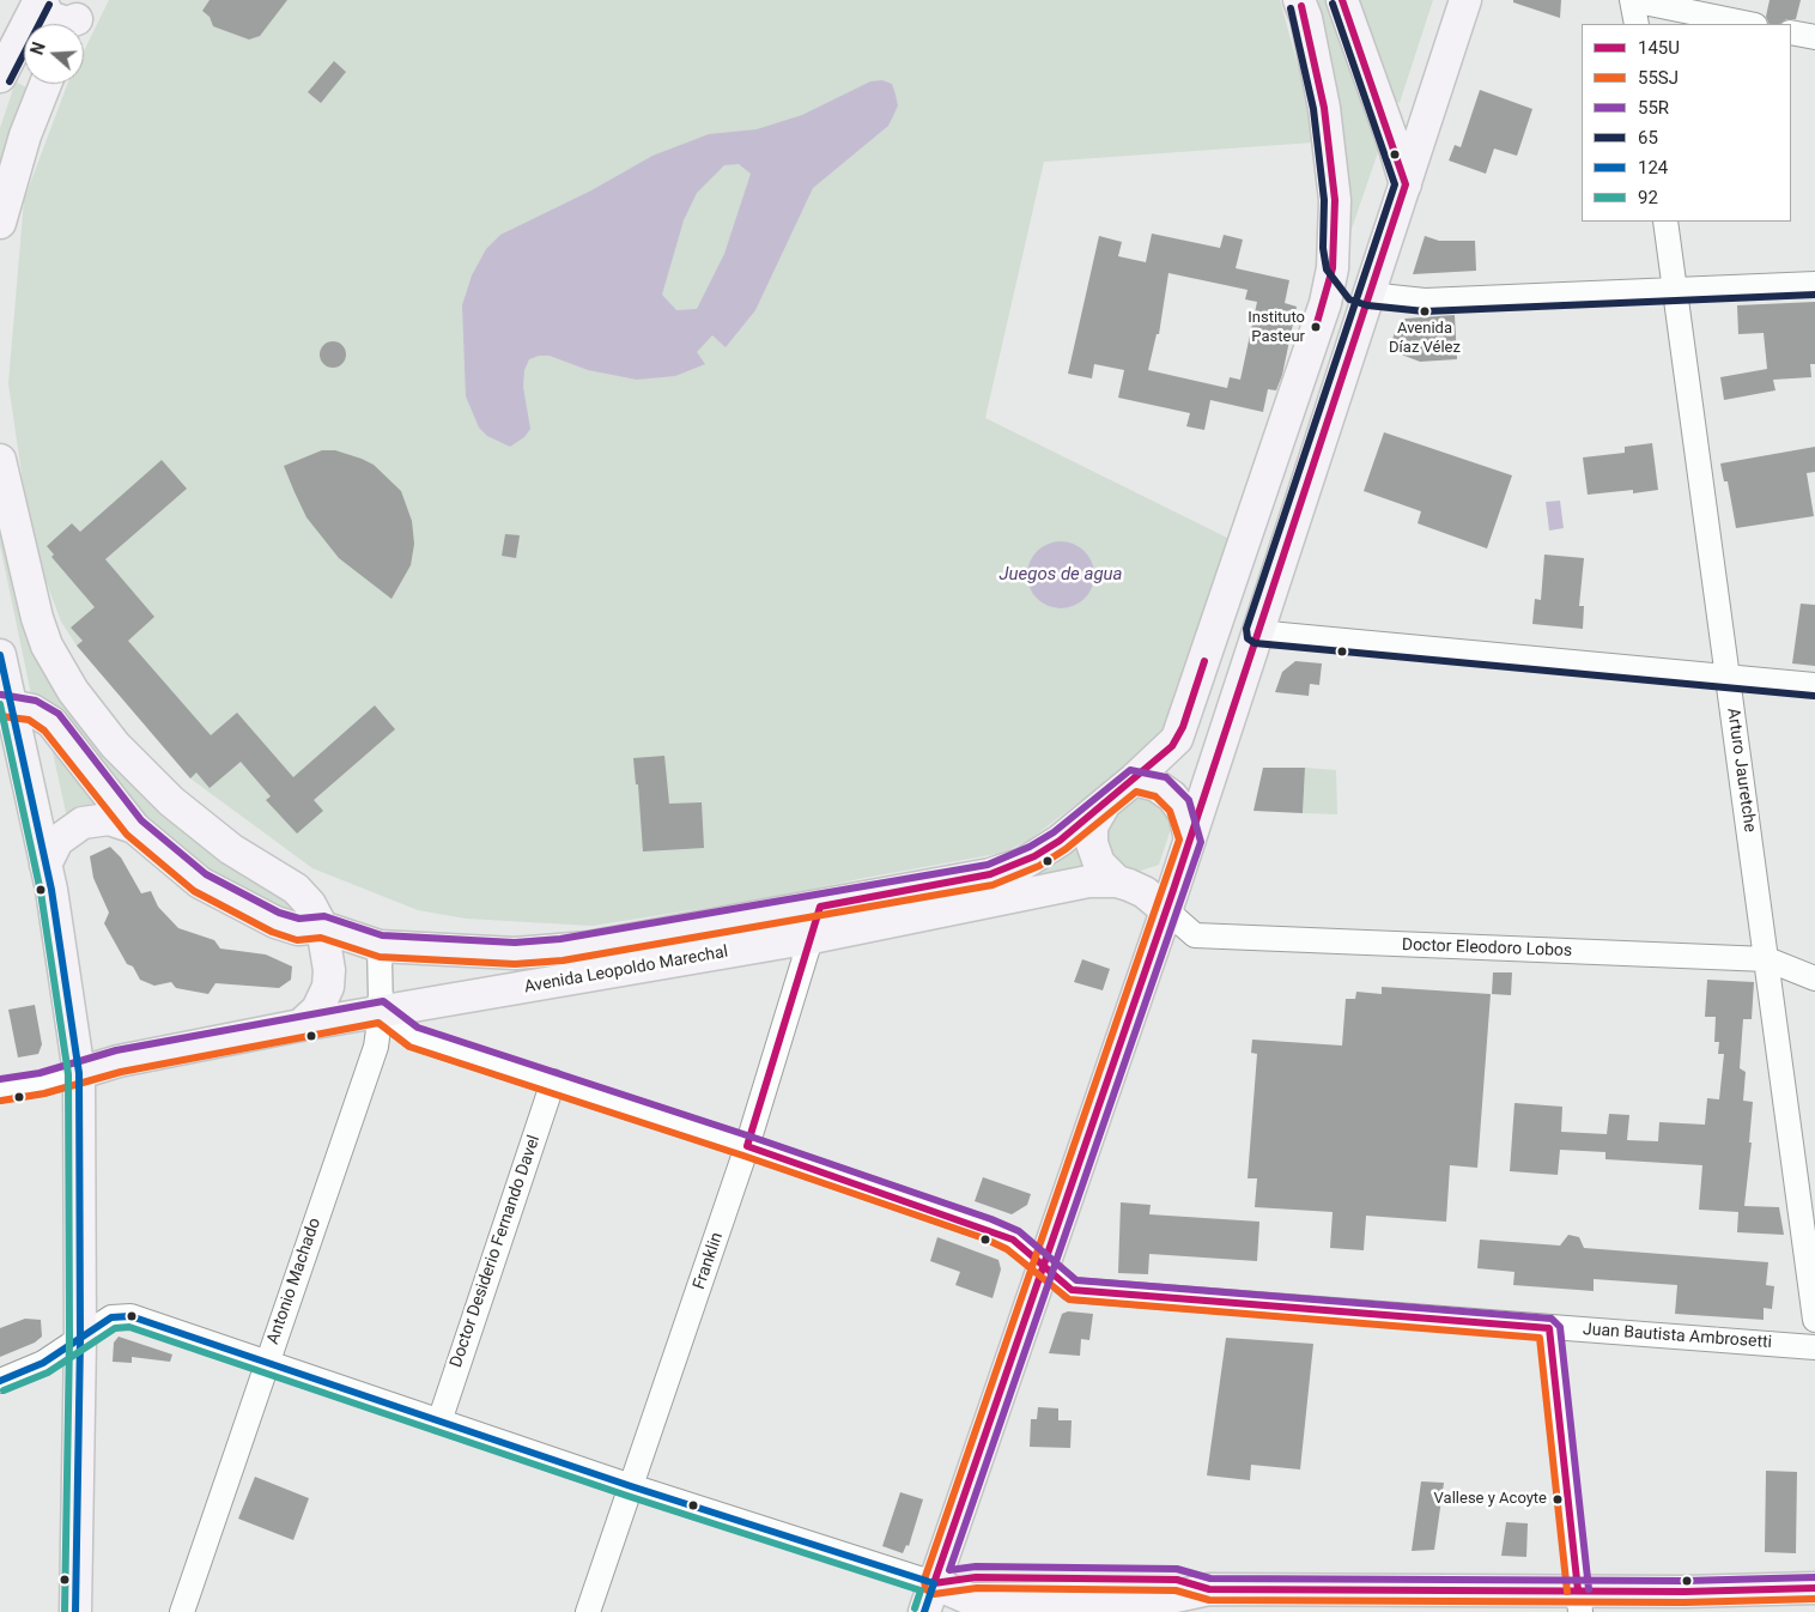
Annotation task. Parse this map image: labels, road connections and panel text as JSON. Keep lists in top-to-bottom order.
{
  "streets": {
    "main road": ["Avenida Leopoldo Marechal"],
    "street": [
      "Arturo Jauretche",
      "Doctor Eleodoro Lobos",
      "Doctor Desiderio Fernando Davel",
      "Franklin",
      "Antonio Machado",
      "Juan Bautista Ambrosetti"
    ]
  },
  "crossings": [
    ["Arturo Jauretche", "Doctor Eleodoro Lobos"],
    ["Doctor Eleodoro Lobos", "Avenida Leopoldo Marechal"],
    ["Avenida Leopoldo Marechal", "Franklin"],
    ["Avenida Leopoldo Marechal", "Antonio Machado"],
    ["Avenida Leopoldo Marechal", "Juan Bautista Ambrosetti"],
    ["Doctor Desiderio Fernando Davel", "Juan Bautista Ambrosetti"],
    ["Franklin", "Juan Bautista Ambrosetti"],
    ["Antonio Machado", "Juan Bautista Ambrosetti"]
  ],
  "water": ["Juegos de agua"],
  "places": ["Avenida Díaz Vélez", "Instituto Pasteur", "Vallese y Acoyte"],
  "lines": [
    "transit line 145U",
    "transit line 65",
    "transit line 124",
    "transit line 55R",
    "transit line 92",
    "transit line 55SJ"
  ],
  "legend": [
    "145U",
    "55SJ",
    "55R",
    "65",
    "124",
    "92"
  ],
  "north": "left"
}
